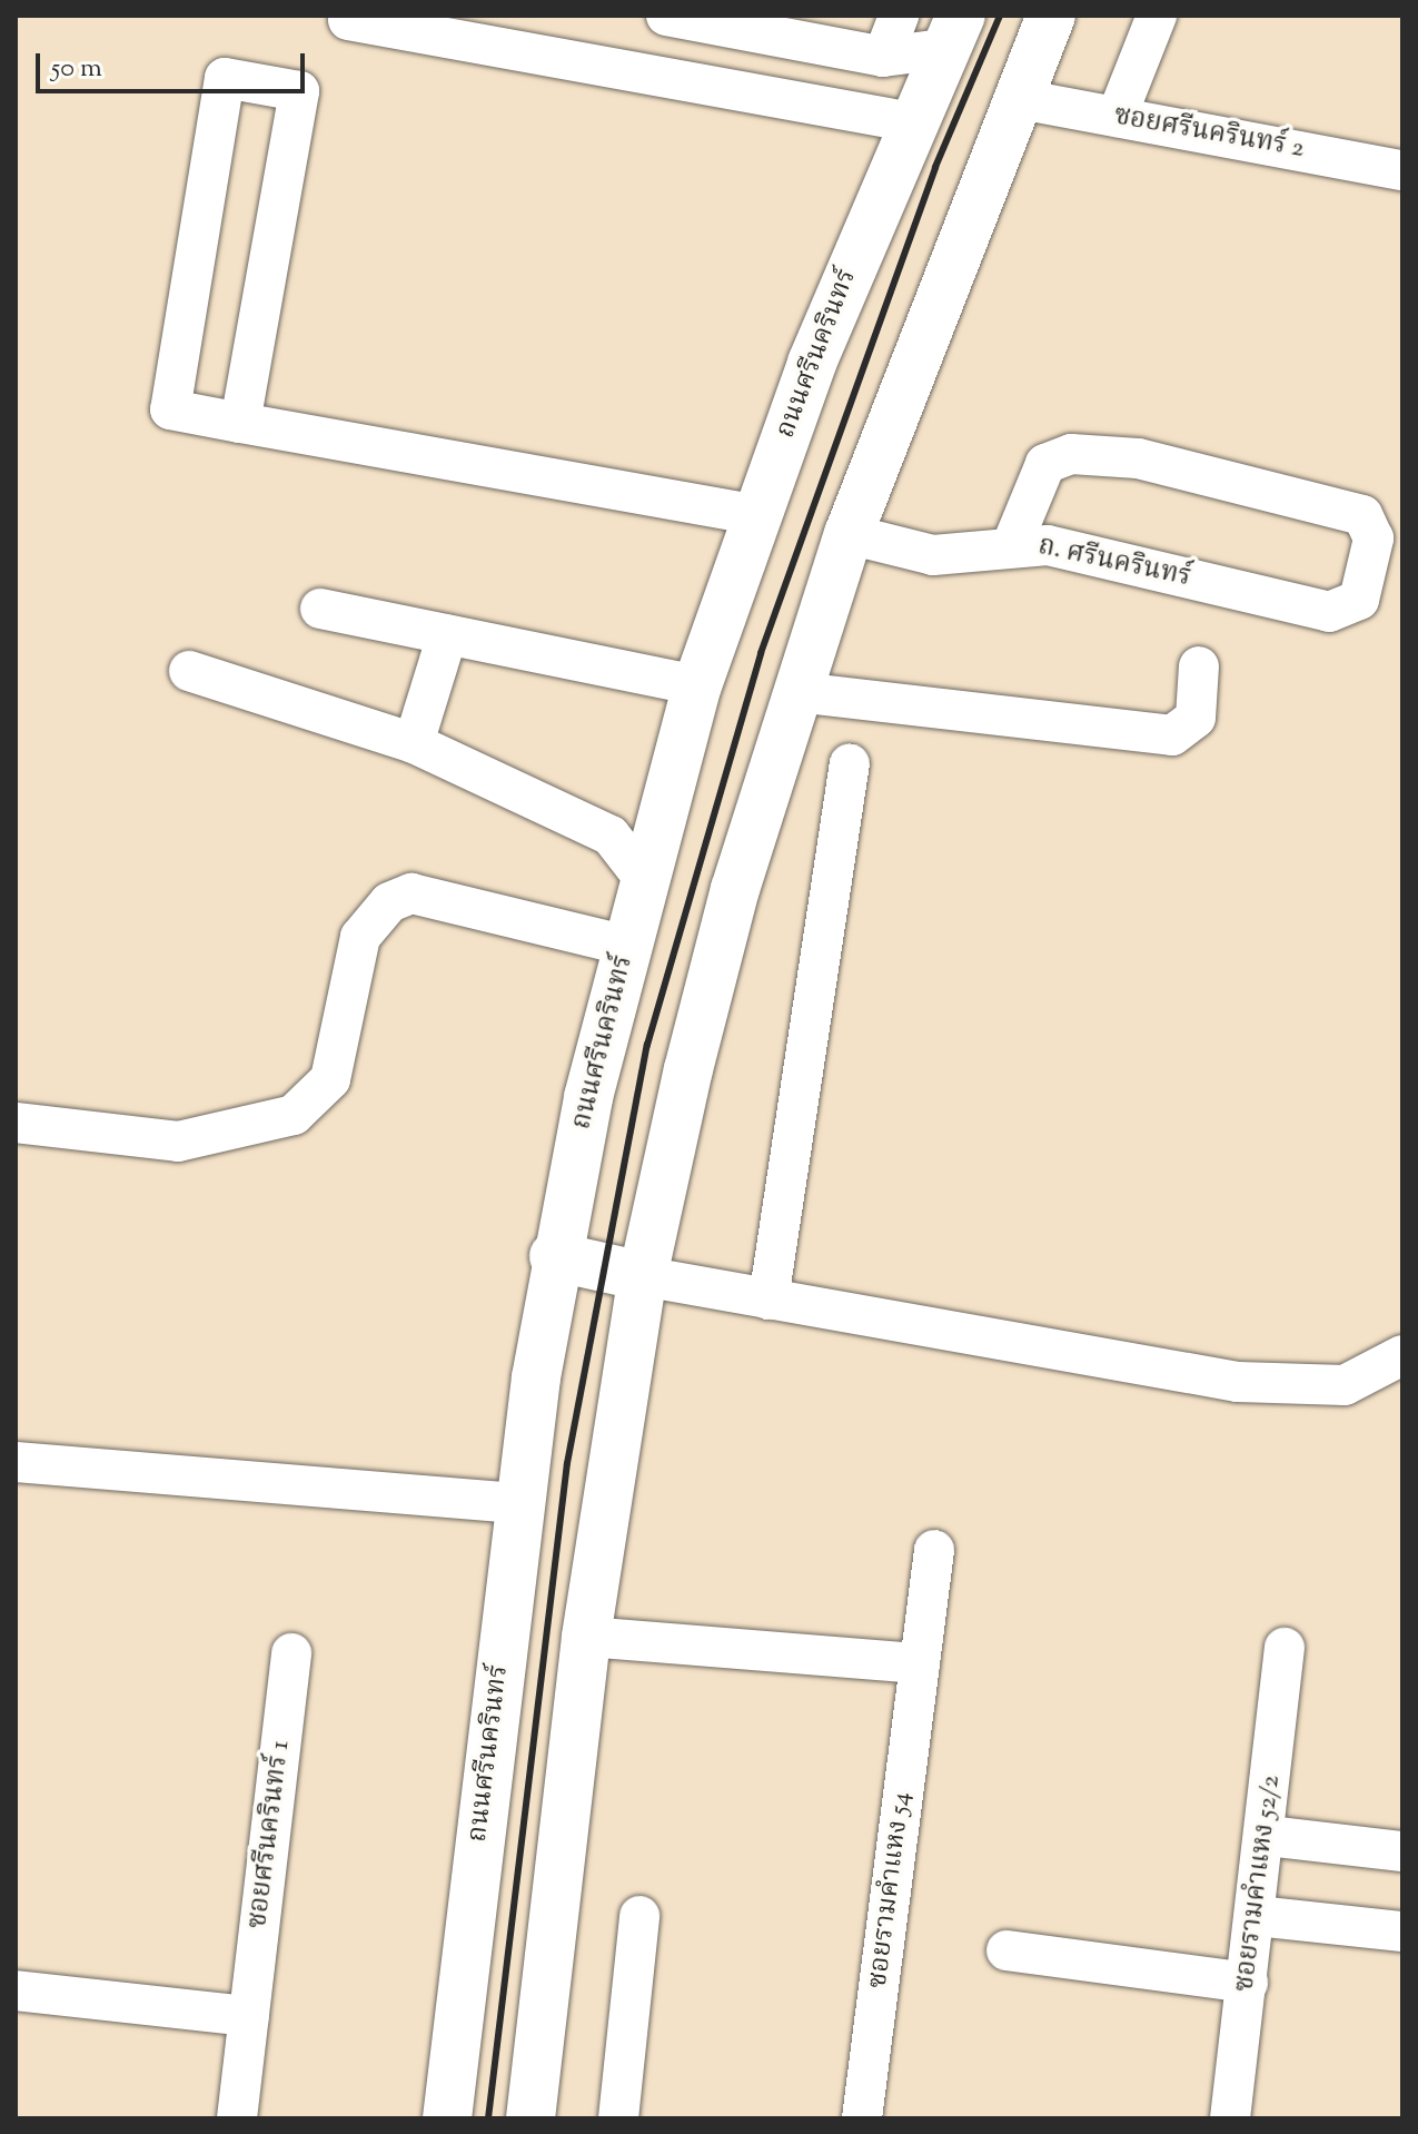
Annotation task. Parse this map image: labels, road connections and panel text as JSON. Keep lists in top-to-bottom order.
{
  "streets": {
    "main road": ["ถนนศรีนครินทร์"],
    "street": [
      "ซอยศรีนครินทร์ 2",
      "ถ. ศรีนครินทร์",
      "ซอยศรีนครินทร์ 1",
      "ซอยรามคำแหง 52/2",
      "ซอยรามคำแหง 54"
    ]
  },
  "scale_bar": "50 m"
}
